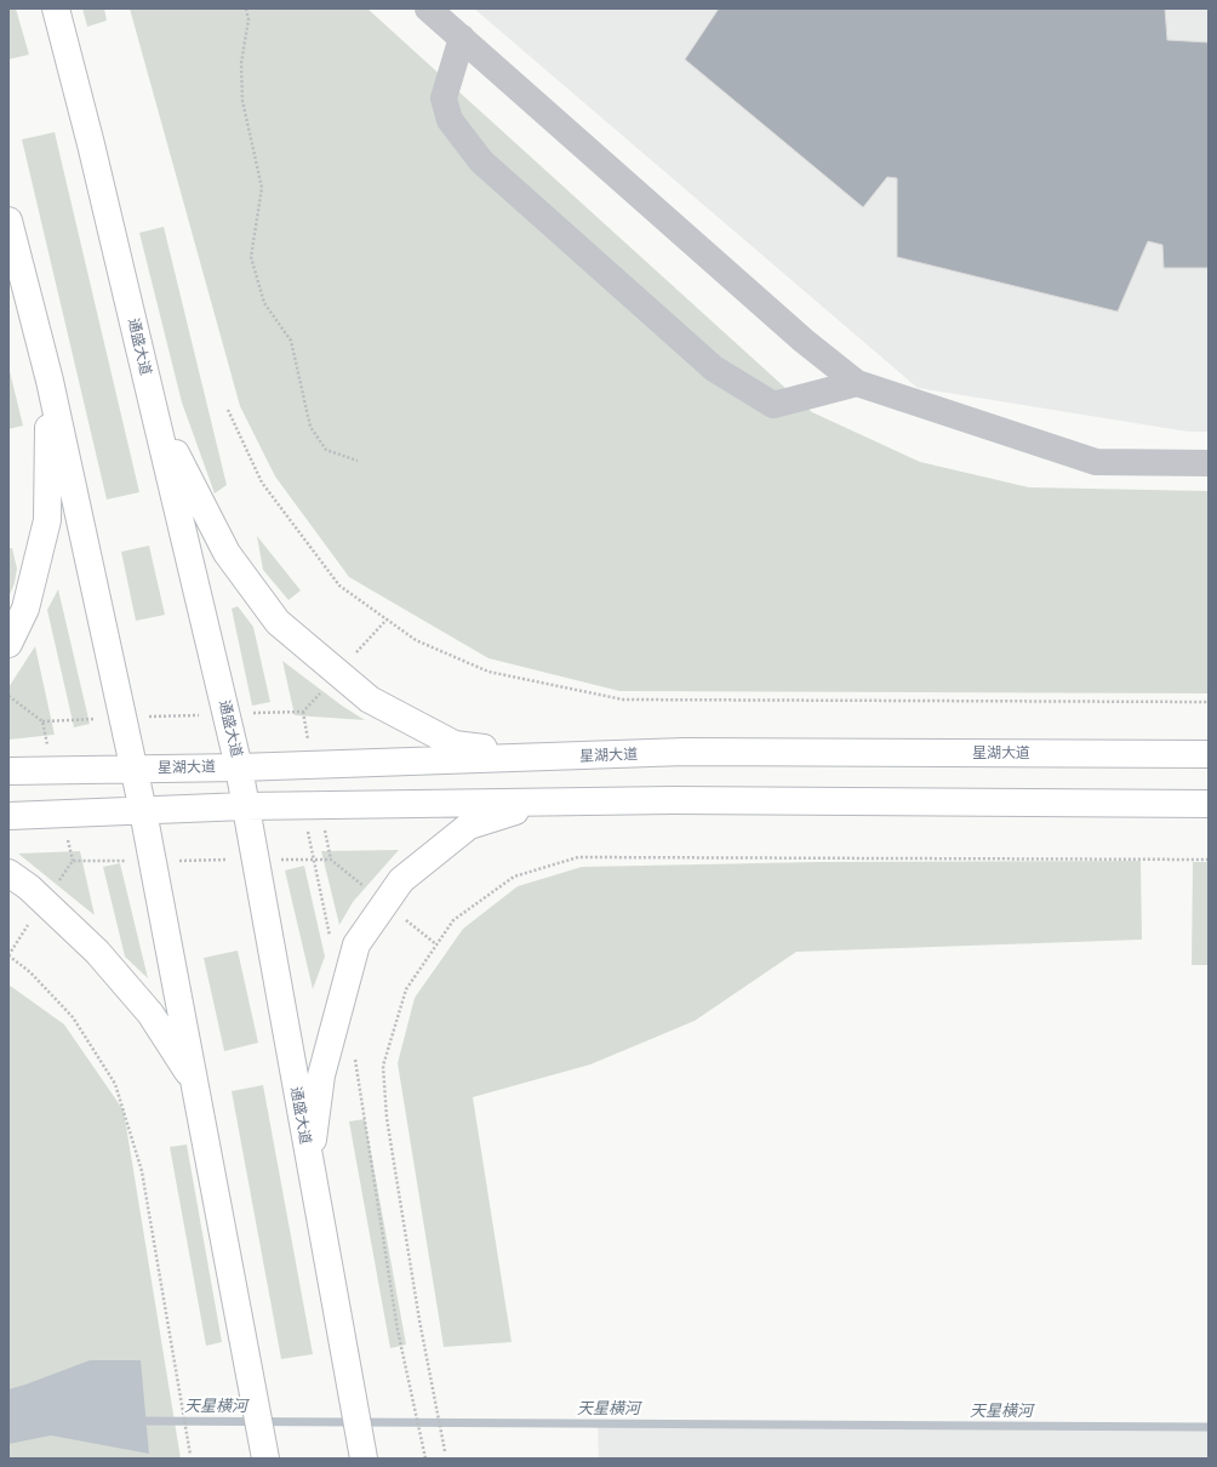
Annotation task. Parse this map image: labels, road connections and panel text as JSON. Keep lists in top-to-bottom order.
{
  "streets": {
    "main road": ["通盛大道", "星湖大道"]
  },
  "crossings": [
    ["通盛大道", "星湖大道"]
  ],
  "water": ["天星横河"]
}
